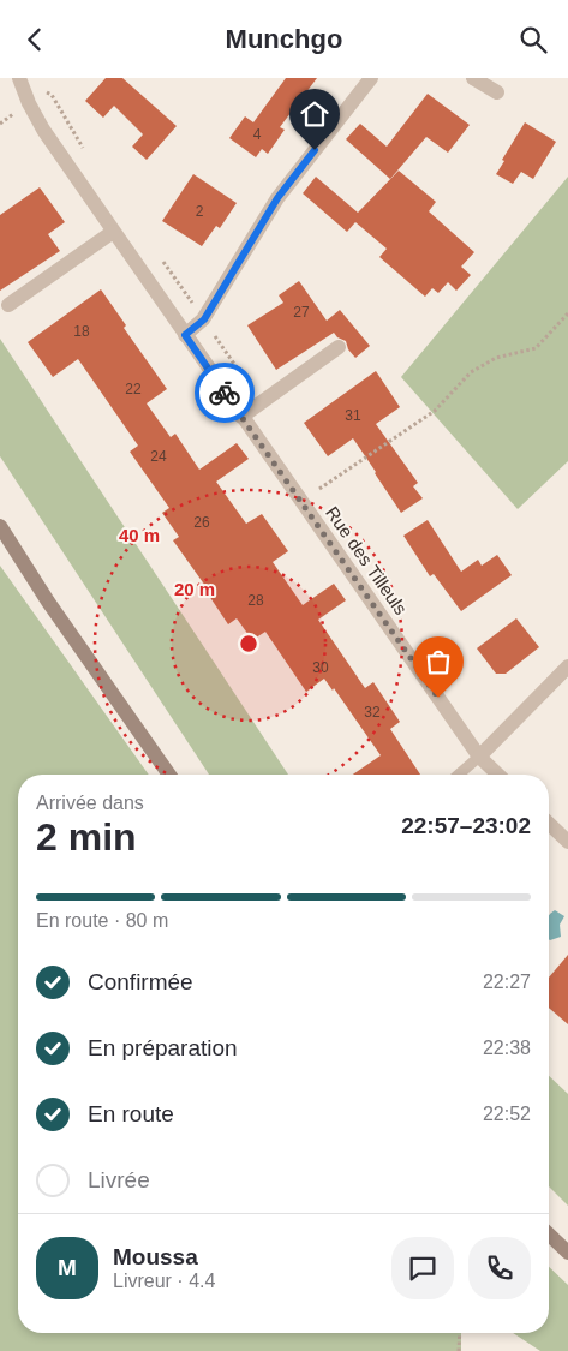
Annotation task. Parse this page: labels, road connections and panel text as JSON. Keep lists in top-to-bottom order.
{
  "streets": {
    "street": ["Rue des Tilleuls"]
  },
  "house_numbers": [
    "4",
    "2",
    "27",
    "18",
    "22",
    "31",
    "24",
    "26",
    "28",
    "30",
    "32"
  ],
  "page": {
    "header": "Munchgo",
    "heading": ["2 min", "Arrivée dans", "22:57–23:02"],
    "panel": ["Moussa", "Livreur · 4.4"],
    "bar": "En route · 80 m",
    "list": [
      ["Confirmée", "22:27"],
      ["En préparation", "22:38"],
      ["En route", "22:52"],
      "Livrée"
    ],
    "round": "M"
  },
  "rings": ["40 m", "20 m"]
}
